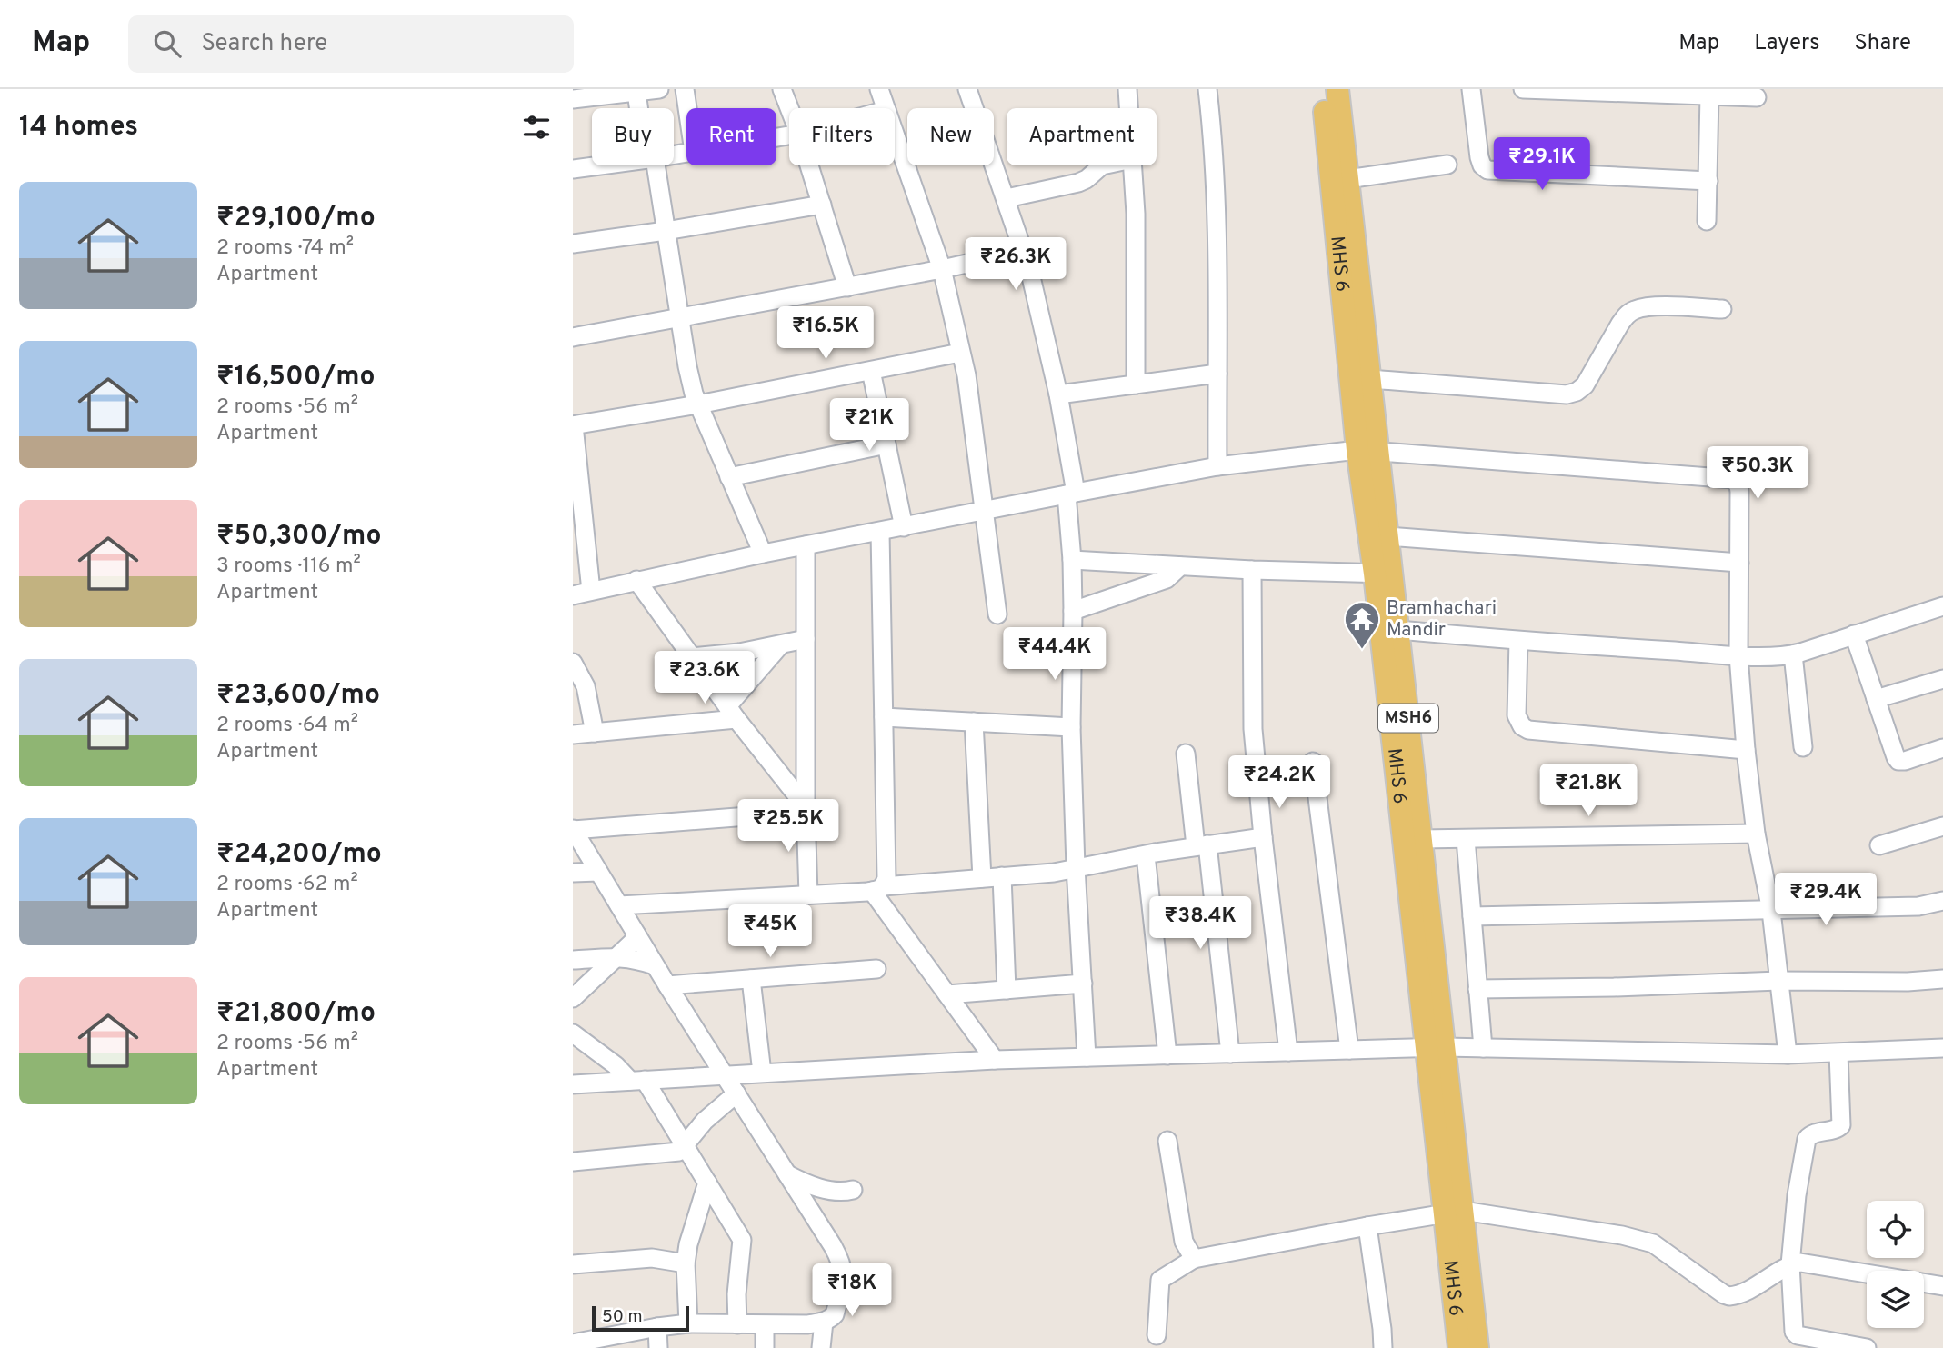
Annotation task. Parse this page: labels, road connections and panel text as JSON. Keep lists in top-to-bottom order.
{
  "streets": {
    "main road": ["MHS 6", "MSH6"]
  },
  "crossings": [
    ["MHS 6", "MSH6"]
  ],
  "places": {
    "temple": ["Bramhachari Mandir"]
  },
  "scale_bar": "50 m",
  "page": {
    "header": "Map",
    "search": "Search here",
    "nav": ["Map", "Layers", "Share"],
    "heading": "14 homes",
    "chip": [
      "Buy",
      "Rent",
      "Filters",
      "New",
      "Apartment"
    ],
    "price": [
      "₹29.1K",
      "₹26.3K",
      "₹16.5K",
      "₹21K",
      "₹50.3K",
      "₹44.4K",
      "₹23.6K",
      "₹24.2K",
      "₹21.8K",
      "₹25.5K",
      "₹29.4K",
      "₹38.4K",
      "₹45K",
      "₹18K"
    ],
    "list": [
      {
        "name": "₹29,100/mo",
        "note": "2 rooms · 74 m² · Apartment"
      },
      {
        "name": "₹16,500/mo",
        "note": "2 rooms · 56 m² · Apartment"
      },
      {
        "name": "₹50,300/mo",
        "note": "3 rooms · 116 m² · Apartment"
      },
      {
        "name": "₹23,600/mo",
        "note": "2 rooms · 64 m² · Apartment"
      },
      {
        "name": "₹24,200/mo",
        "note": "2 rooms · 62 m² · Apartment"
      },
      {
        "name": "₹21,800/mo",
        "note": "2 rooms · 56 m² · Apartment"
      }
    ],
    "scale": "50 m"
  }
}
